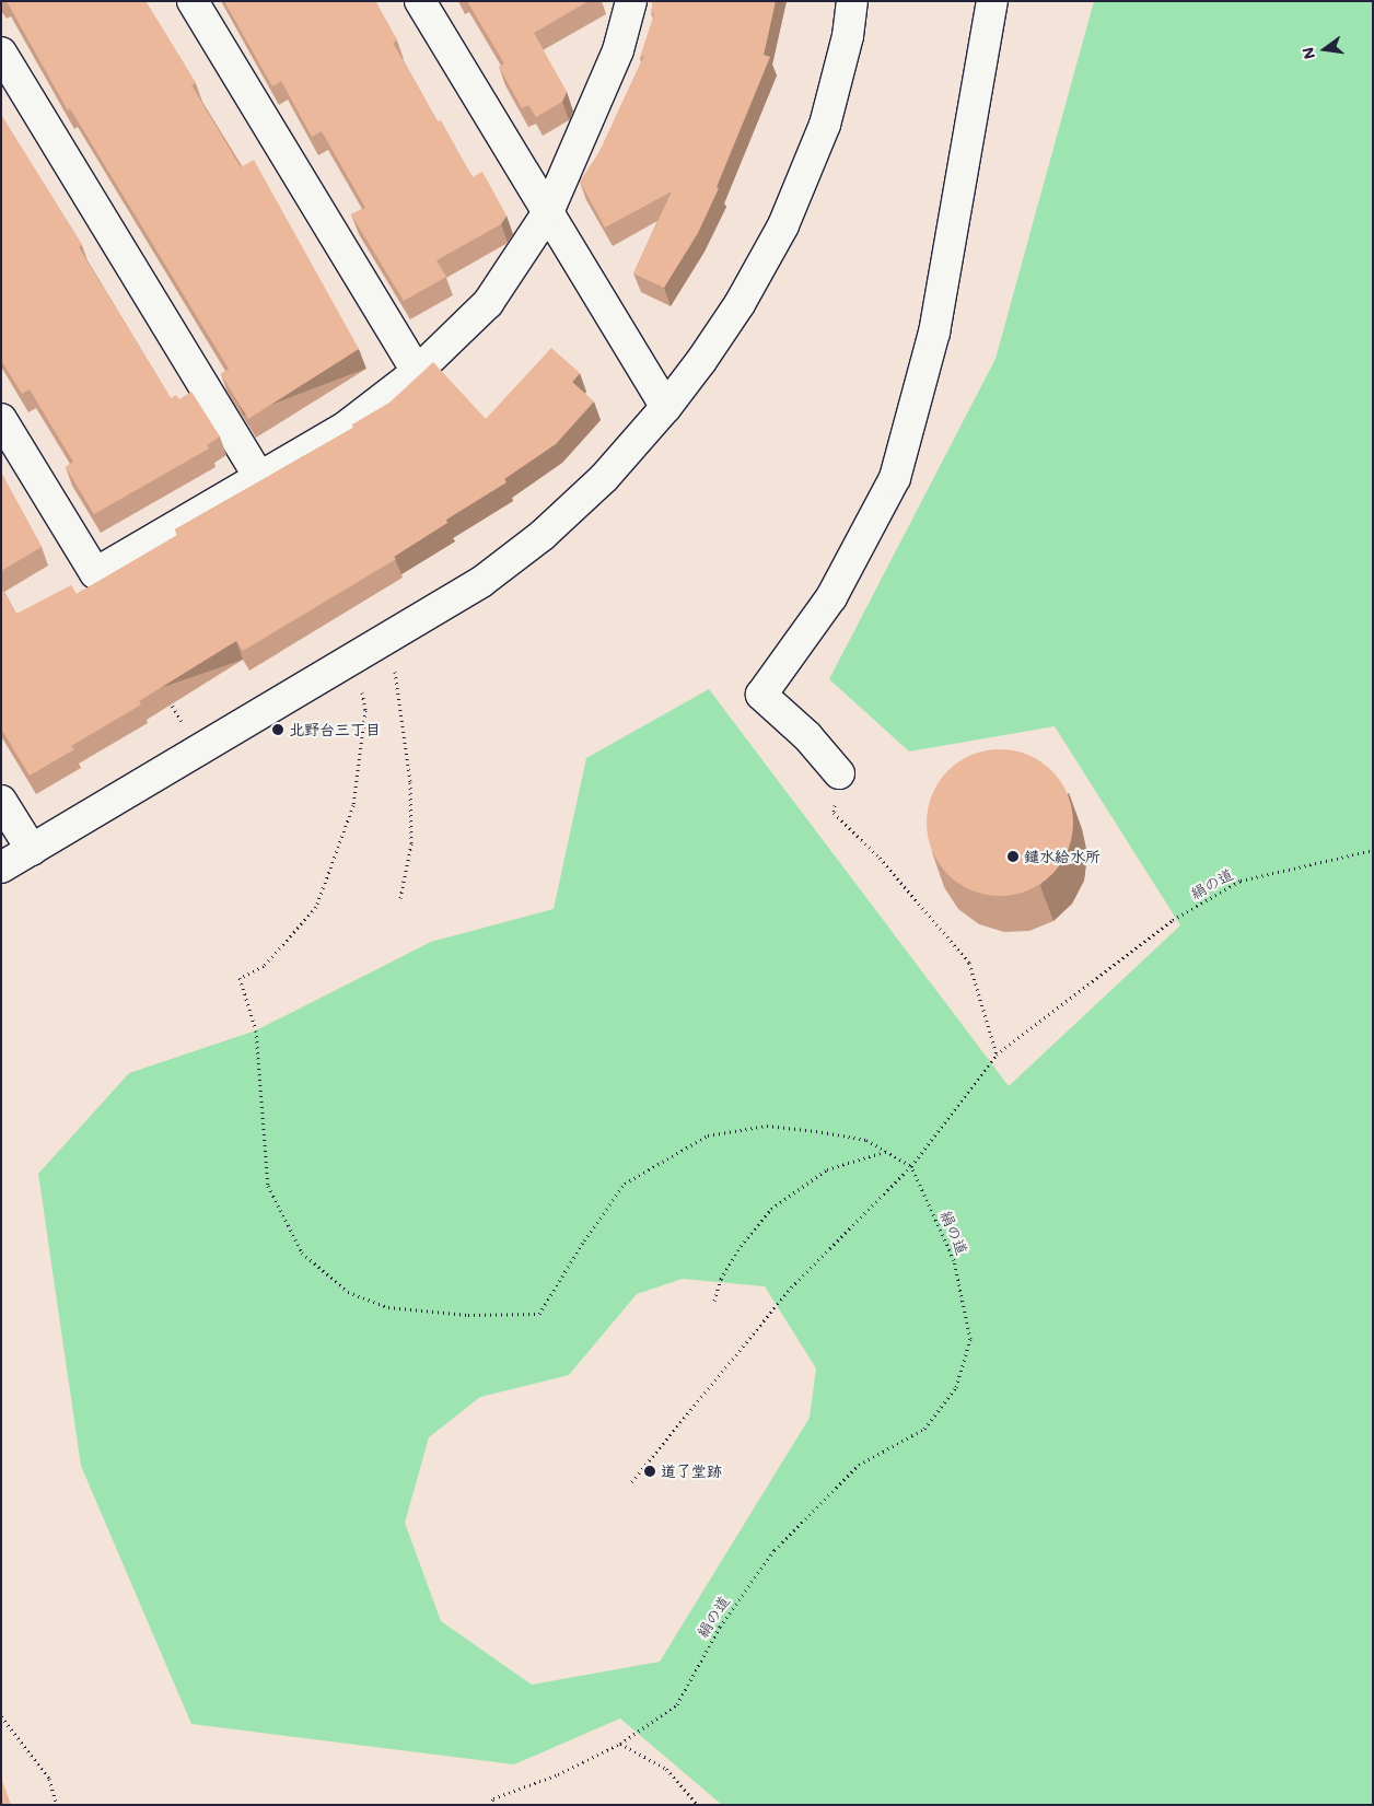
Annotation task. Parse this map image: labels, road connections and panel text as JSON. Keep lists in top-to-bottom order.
{
  "streets": {
    "path": ["絹の道"]
  },
  "places": ["北野台三丁目", "鑓水給水所", "道了堂跡"],
  "north": "left"
}
